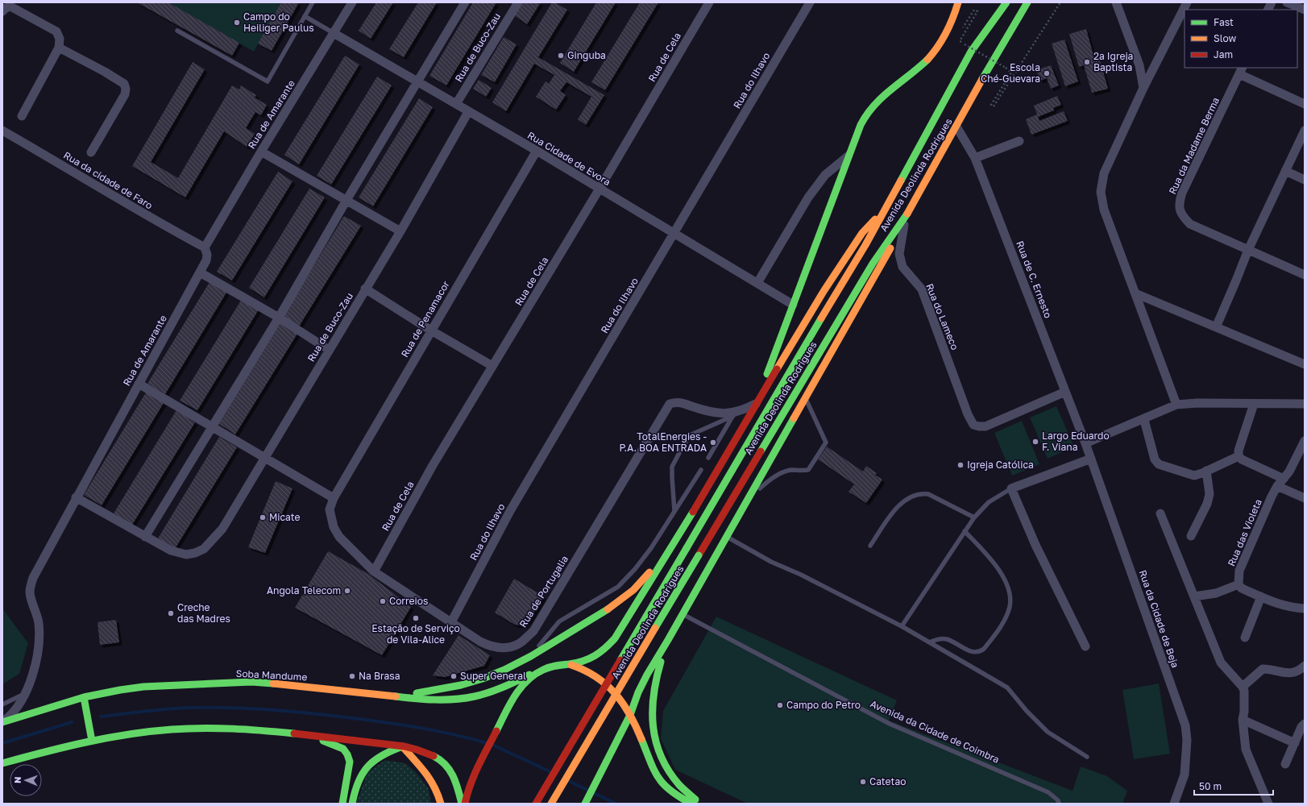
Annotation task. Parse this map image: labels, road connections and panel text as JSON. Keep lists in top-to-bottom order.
{
  "streets": {
    "main road": ["Avenida Deolinda Rodrigues", "Soba Mandume"],
    "street": [
      "Rua de Buco-Zau",
      "Rua de Cela",
      "Rua do Ilhavo",
      "Rua de Amarante",
      "Rua da Madame Berma",
      "Rua Cidade de Evora",
      "Rua da cidade de Faro",
      "Rua de C. Ernesto",
      "Rua do Lameco",
      "Rua de Penamacor",
      "Rua das Violeta",
      "Rua de Portugalia",
      "Rua da Cidade de Beja"
    ],
    "lane": ["Avenida da Cidade de Coimbra"]
  },
  "crossings": [
    ["Rua de Buco-Zau", "Rua Cidade de Evora"],
    ["Rua de Cela", "Rua Cidade de Evora"],
    ["Rua de Cela", "Rua de Portugalia"],
    ["Rua do Ilhavo", "Rua Cidade de Evora"],
    ["Rua do Ilhavo", "Rua de Portugalia"],
    ["Rua de Amarante", "Rua Cidade de Evora"],
    ["Rua de Amarante", "Rua da cidade de Faro"],
    ["Rua de Amarante", "Soba Mandume"],
    ["Rua Cidade de Evora", "Rua de Penamacor"],
    ["Avenida Deolinda Rodrigues", "Rua de C. Ernesto"],
    ["Avenida Deolinda Rodrigues", "Rua do Lameco"],
    ["Rua de C. Ernesto", "Rua do Lameco"],
    ["Rua de C. Ernesto", "Rua da Cidade de Beja"],
    ["Rua de Penamacor", "Rua de Portugalia"]
  ],
  "places": [
    "Campo do Heiliger Paulus",
    "Ginguba",
    "2ª Igreja Baptista",
    "Escola Ché-Guevara",
    "Largo Eduardo F. Viana",
    "TotalEnergies - P.A. BOA ENTRADA",
    "Igreja Católica",
    "Micate",
    "Angola Telecom",
    "Correios",
    "Creche das Madres",
    "Estação de Serviço de Vila-Alice",
    "Na Brasa",
    "Super General",
    "Campo do Petro",
    "Catetao"
  ],
  "legend": ["Fast", "Slow", "Jam"],
  "scale_bar": "50 m",
  "north": "left"
}
